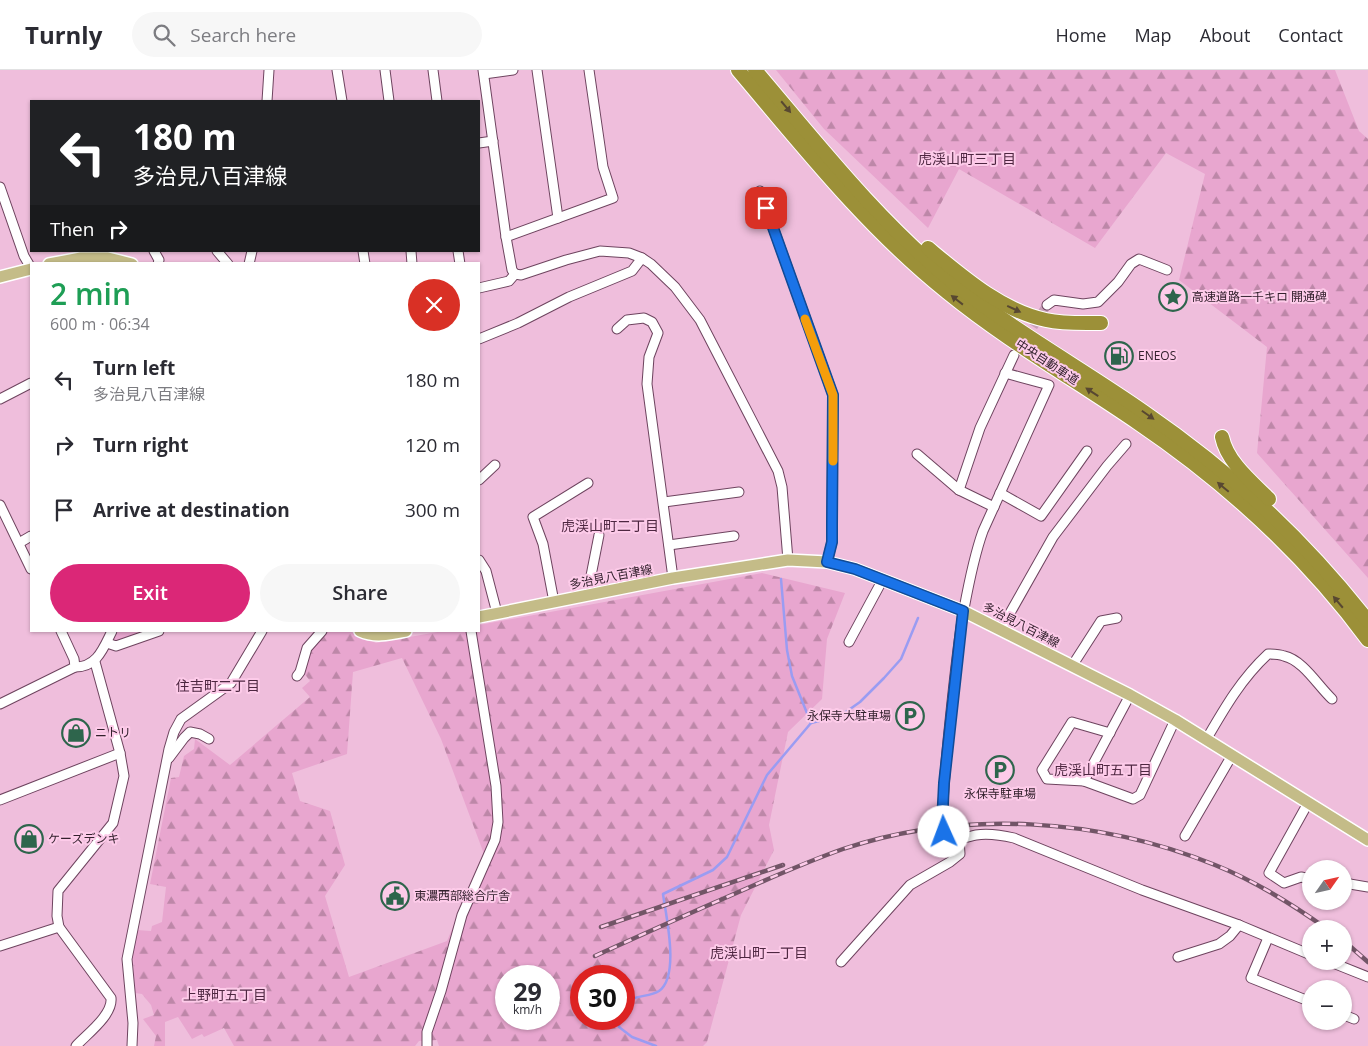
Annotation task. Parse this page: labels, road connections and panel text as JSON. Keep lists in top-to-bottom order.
{
  "streets": {
    "highway": ["中央自動車道"],
    "main road": ["多治見八百津線"]
  },
  "districts": [
    "虎渓山町三丁目",
    "虎渓山町二丁目",
    "住吉町二丁目",
    "虎渓山町五丁目",
    "虎渓山町一丁目",
    "上野町五丁目"
  ],
  "places": {
    "place": ["高速道路一千キロ 開通碑"],
    "fuel station": ["ENEOS"],
    "parking": ["永保寺大駐車場", "永保寺駐車場"],
    "shop": ["ニトリ", "ケーズデンキ"],
    "public building": ["東濃西部総合庁舎"]
  },
  "north": "top right",
  "page": {
    "header": "Turnly",
    "search": "Search here",
    "nav": [
      "Home",
      "Map",
      "About",
      "Contact"
    ],
    "turn": ["180 m", "多治見八百津線"],
    "then": "Then",
    "heading": ["2 min", "600 m · 06:34"],
    "list": [
      {
        "name": "Turn left",
        "note": "多治見八百津線",
        "value": "180 m"
      },
      {
        "name": "Turn right",
        "value": "120 m"
      },
      {
        "name": "Arrive at destination",
        "value": "300 m"
      }
    ],
    "buttons": ["Exit", "Share"],
    "map_buttons": ["+", "−"],
    "speed": "29 km/h",
    "limit": "30"
  }
}
